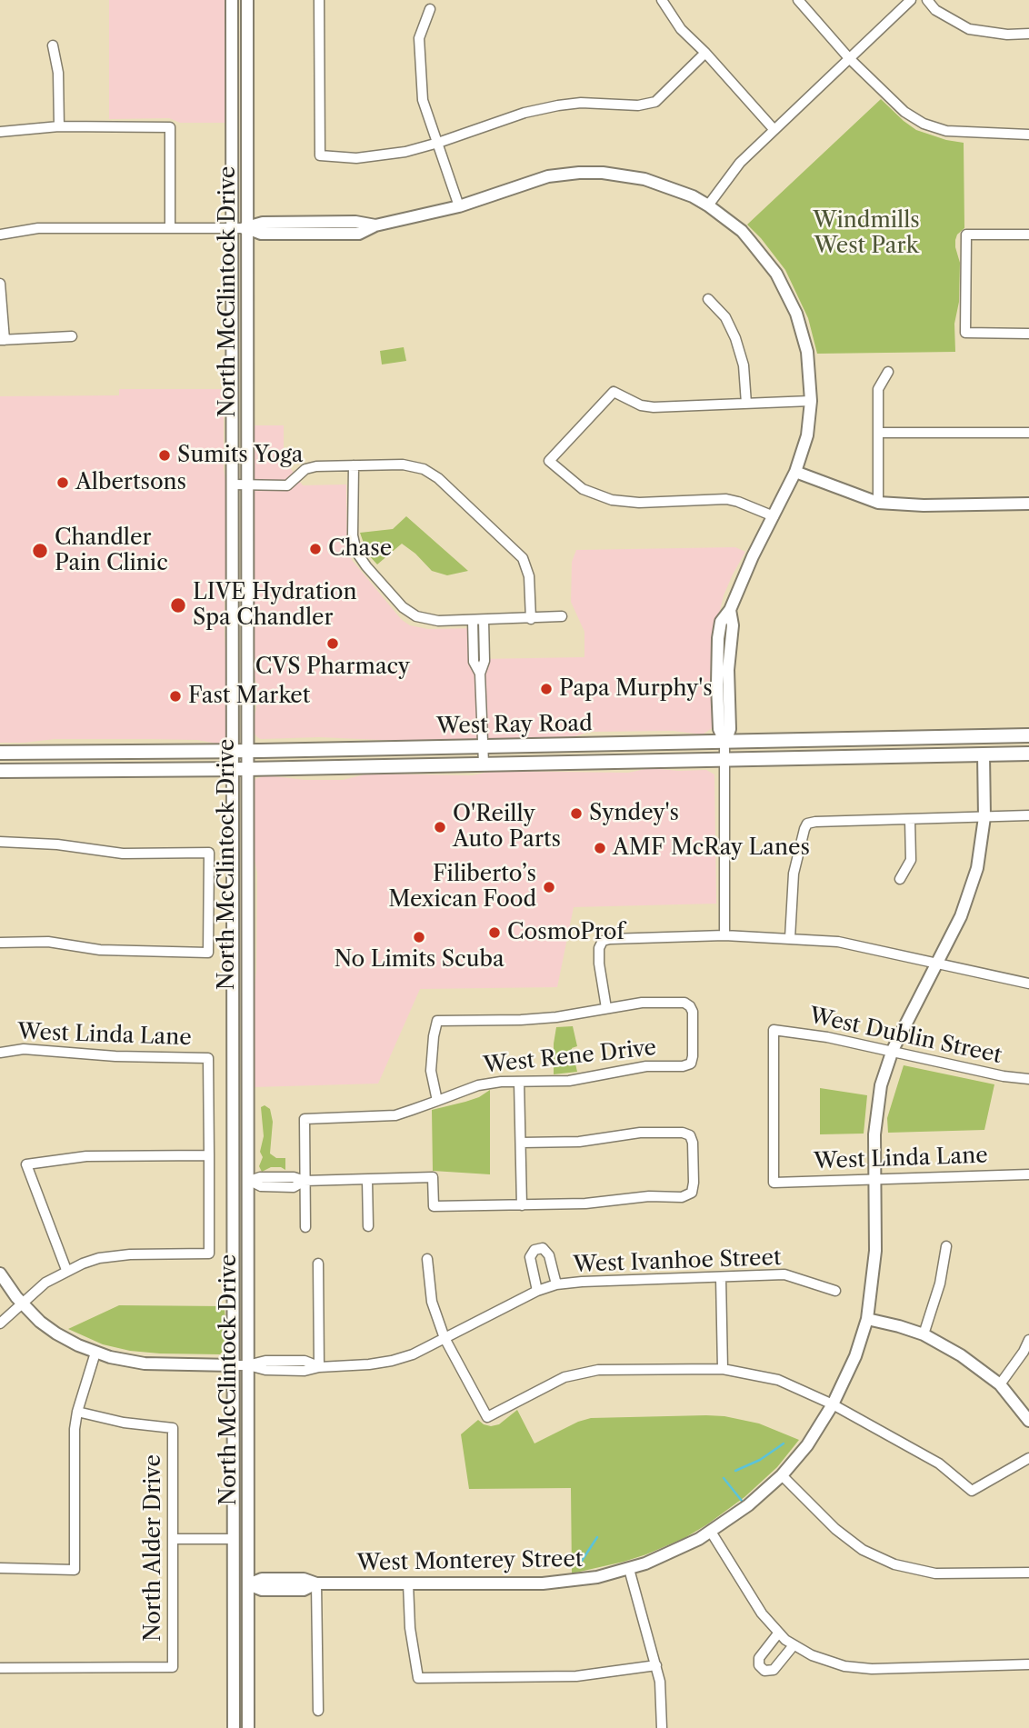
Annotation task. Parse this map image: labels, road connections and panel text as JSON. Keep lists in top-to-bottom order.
{
  "streets": {
    "main road": ["North McClintock Drive", "West Ray Road", "West Monterey Street"],
    "street": [
      "West Linda Lane",
      "West Dublin Street",
      "West Rene Drive",
      "West Ivanhoe Street",
      "North Alder Drive"
    ]
  },
  "crossings": [
    ["North McClintock Drive", "West Ray Road"],
    ["North McClintock Drive", "West Ivanhoe Street"],
    ["North McClintock Drive", "West Monterey Street"],
    ["West Ray Road", "West Monterey Street"],
    ["West Linda Lane", "West Dublin Street"],
    ["West Linda Lane", "West Monterey Street"],
    ["West Dublin Street", "West Monterey Street"]
  ],
  "parks": ["Windmills West Park"],
  "places": [
    "Sumits Yoga",
    "Albertsons",
    "Chase",
    "Chandler Pain Clinic",
    "LIVE Hydration Spa Chandler",
    "CVS Pharmacy",
    "Papa Murphy's",
    "Fast Market",
    "Syndey's",
    "O'Reilly Auto Parts",
    "AMF McRay Lanes",
    "Filiberto’s Mexican Food",
    "CosmoProf",
    "No Limits Scuba"
  ]
}
